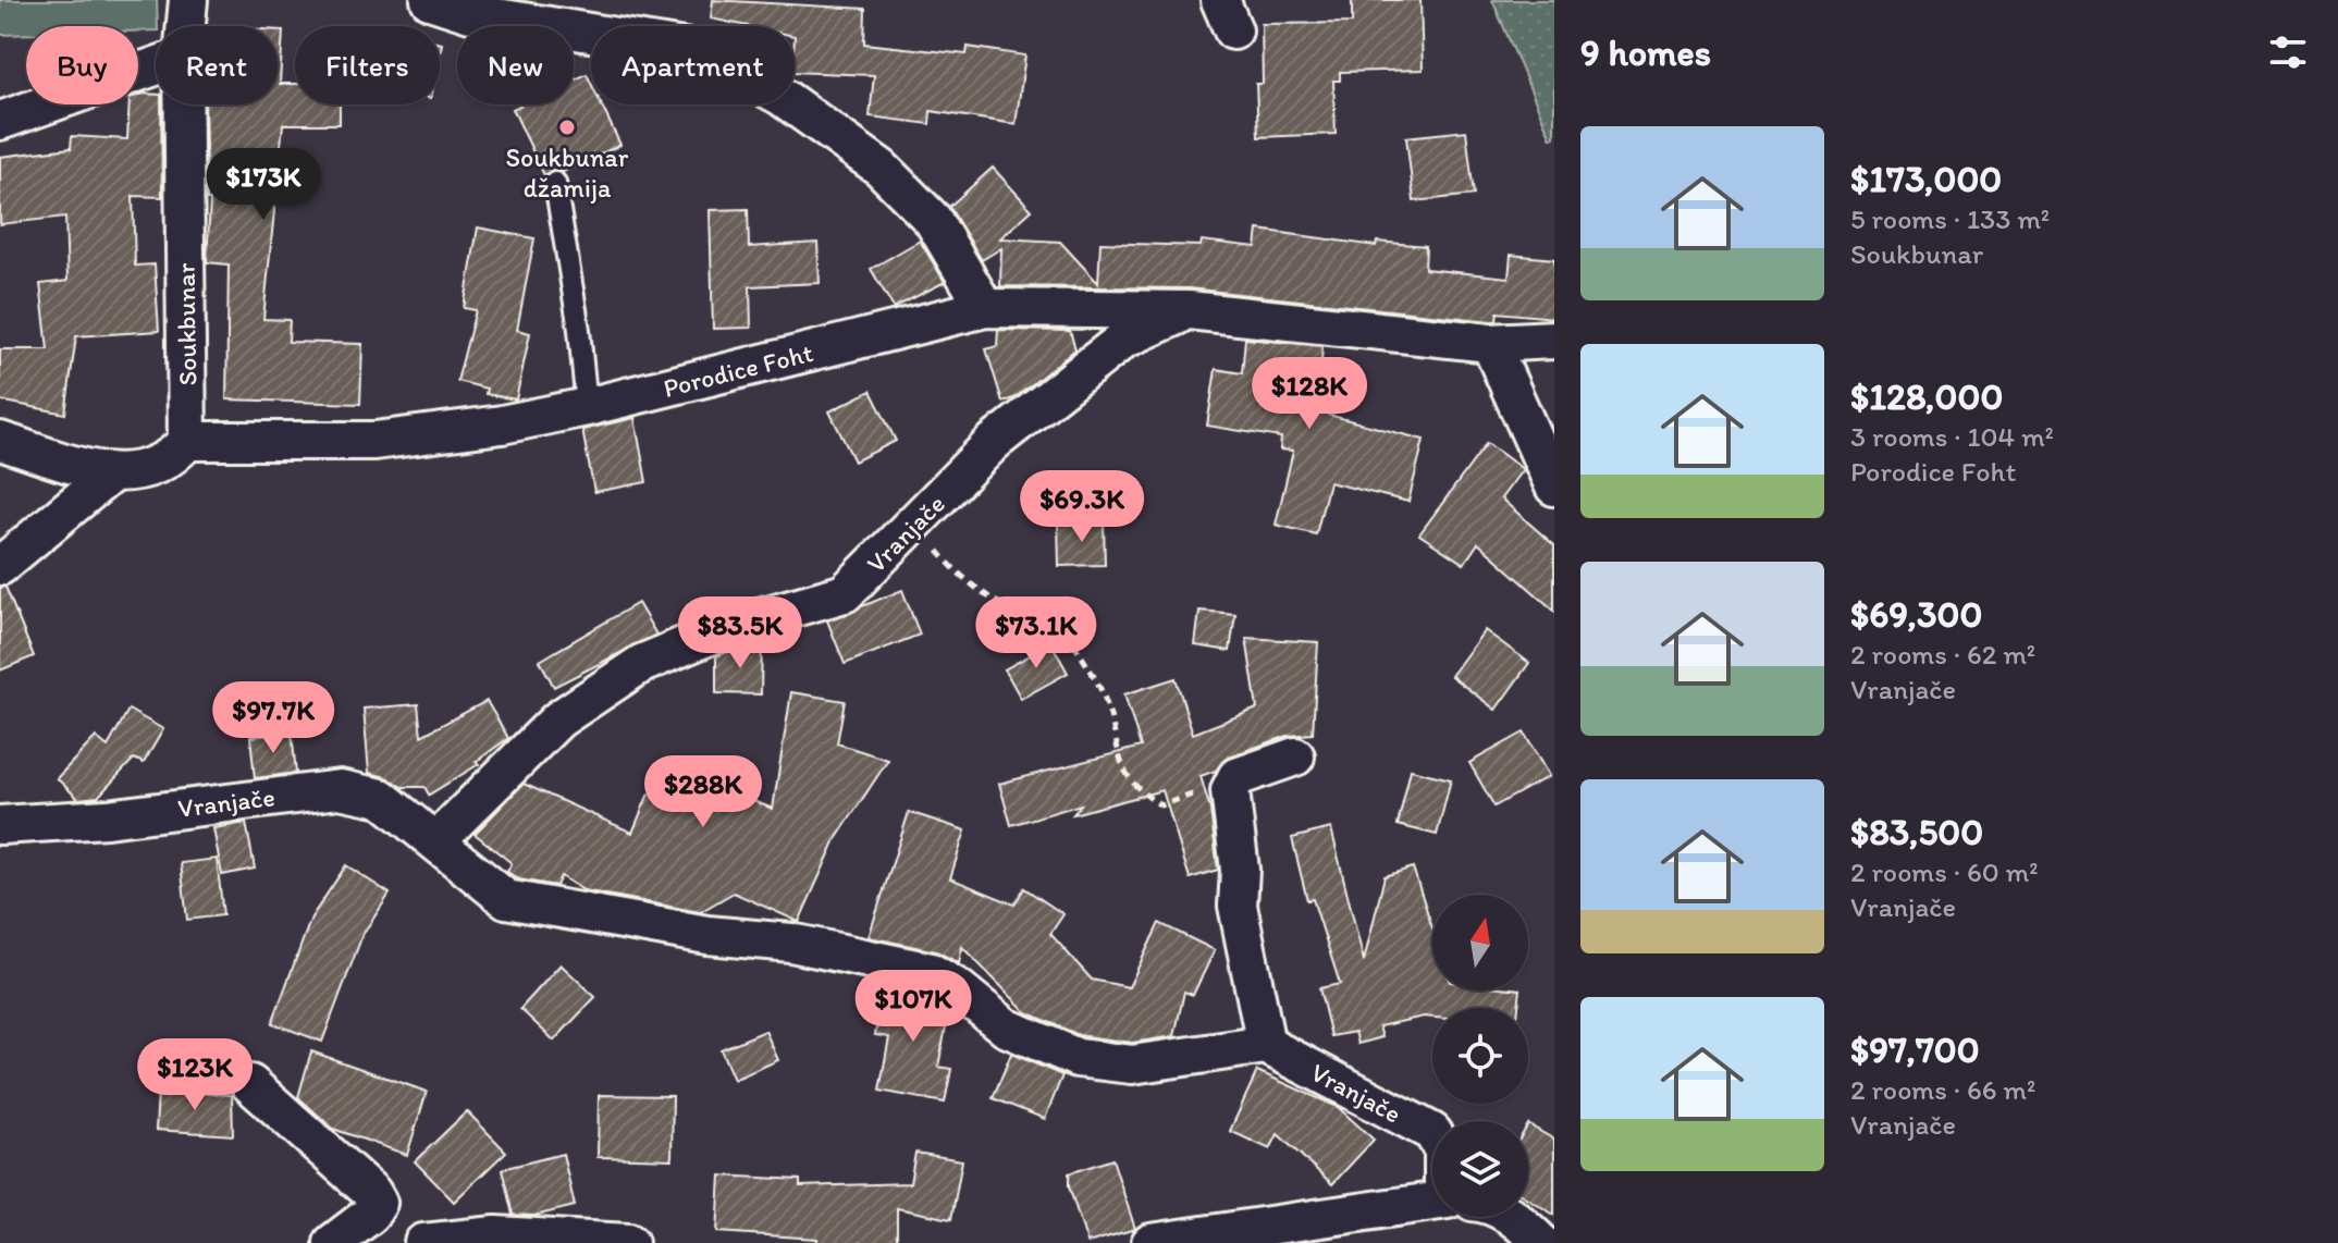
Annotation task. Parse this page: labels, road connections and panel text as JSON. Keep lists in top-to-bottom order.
{
  "streets": {
    "street": ["Soukbunar", "Porodice Foht", "Vranjače"]
  },
  "crossings": [
    ["Soukbunar", "Porodice Foht"],
    ["Porodice Foht", "Vranjače"]
  ],
  "places": ["Soukbunar džamija"],
  "north": "top",
  "page": {
    "heading": "9 homes",
    "chip": [
      "Buy",
      "Rent",
      "Filters",
      "New",
      "Apartment"
    ],
    "list": [
      {
        "name": "$173,000",
        "note": "5 rooms · 133 m² · Soukbunar"
      },
      {
        "name": "$128,000",
        "note": "3 rooms · 104 m² · Porodice Foht"
      },
      {
        "name": "$69,300",
        "note": "2 rooms · 62 m² · Vranjače"
      },
      {
        "name": "$83,500",
        "note": "2 rooms · 60 m² · Vranjače"
      },
      {
        "name": "$97,700",
        "note": "2 rooms · 66 m² · Vranjače"
      }
    ],
    "price": [
      "$173K",
      "$128K",
      "$69.3K",
      "$83.5K",
      "$73.1K",
      "$97.7K",
      "$288K",
      "$107K",
      "$123K"
    ]
  }
}
